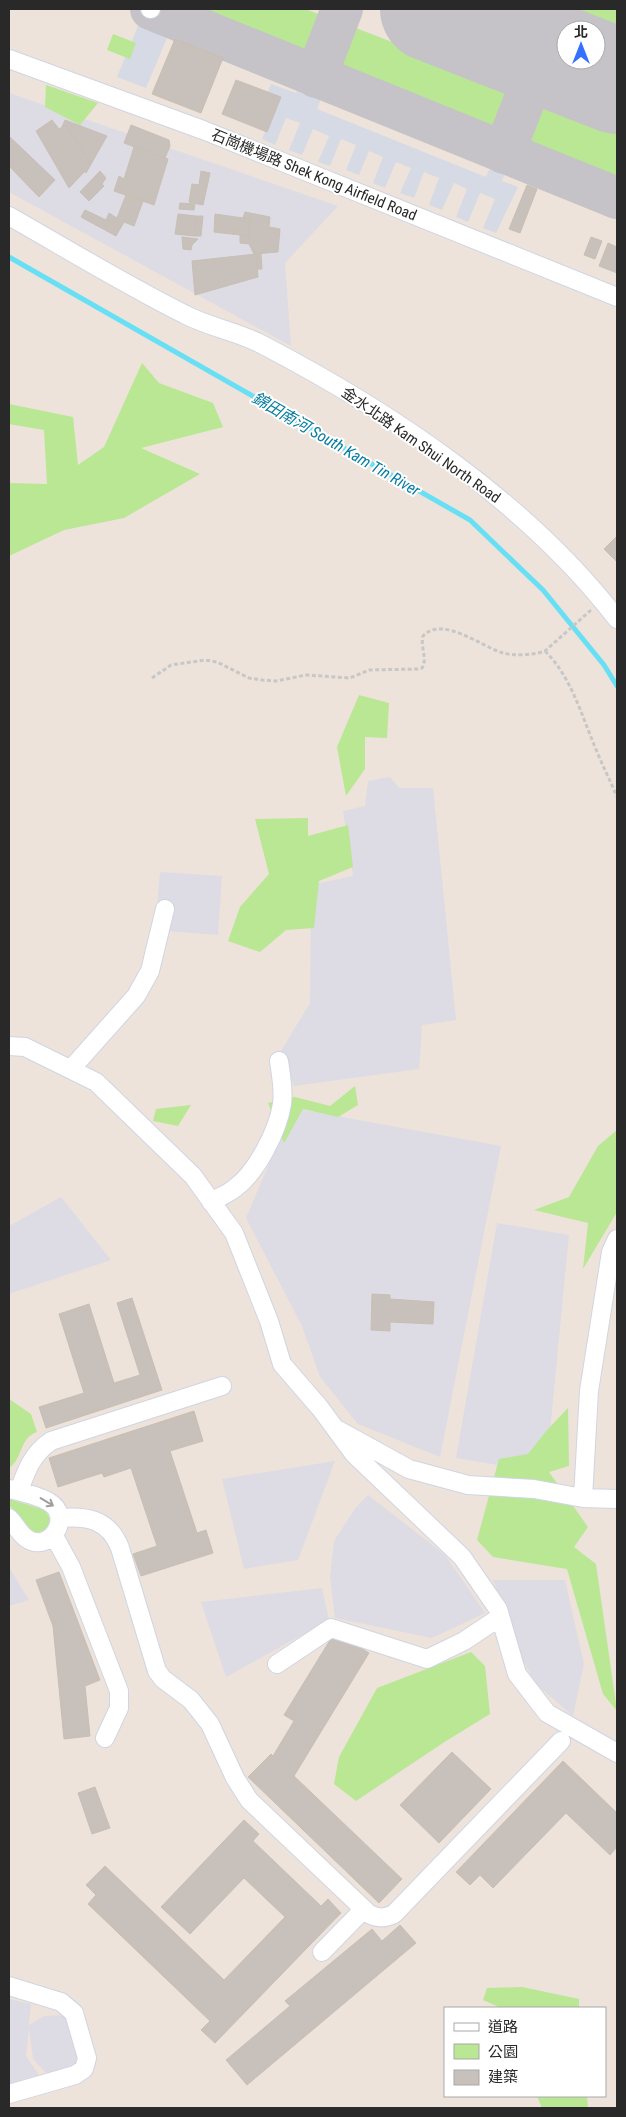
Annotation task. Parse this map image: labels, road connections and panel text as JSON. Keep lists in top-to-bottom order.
{
  "streets": {
    "street": ["石崗機場路 Shek Kong Airfield Road", "金水北路 Kam Shui North Road"]
  },
  "water": ["錦田南河 South Kam Tin River"],
  "legend": ["道路", "公園", "建築"],
  "north": "top"
}
